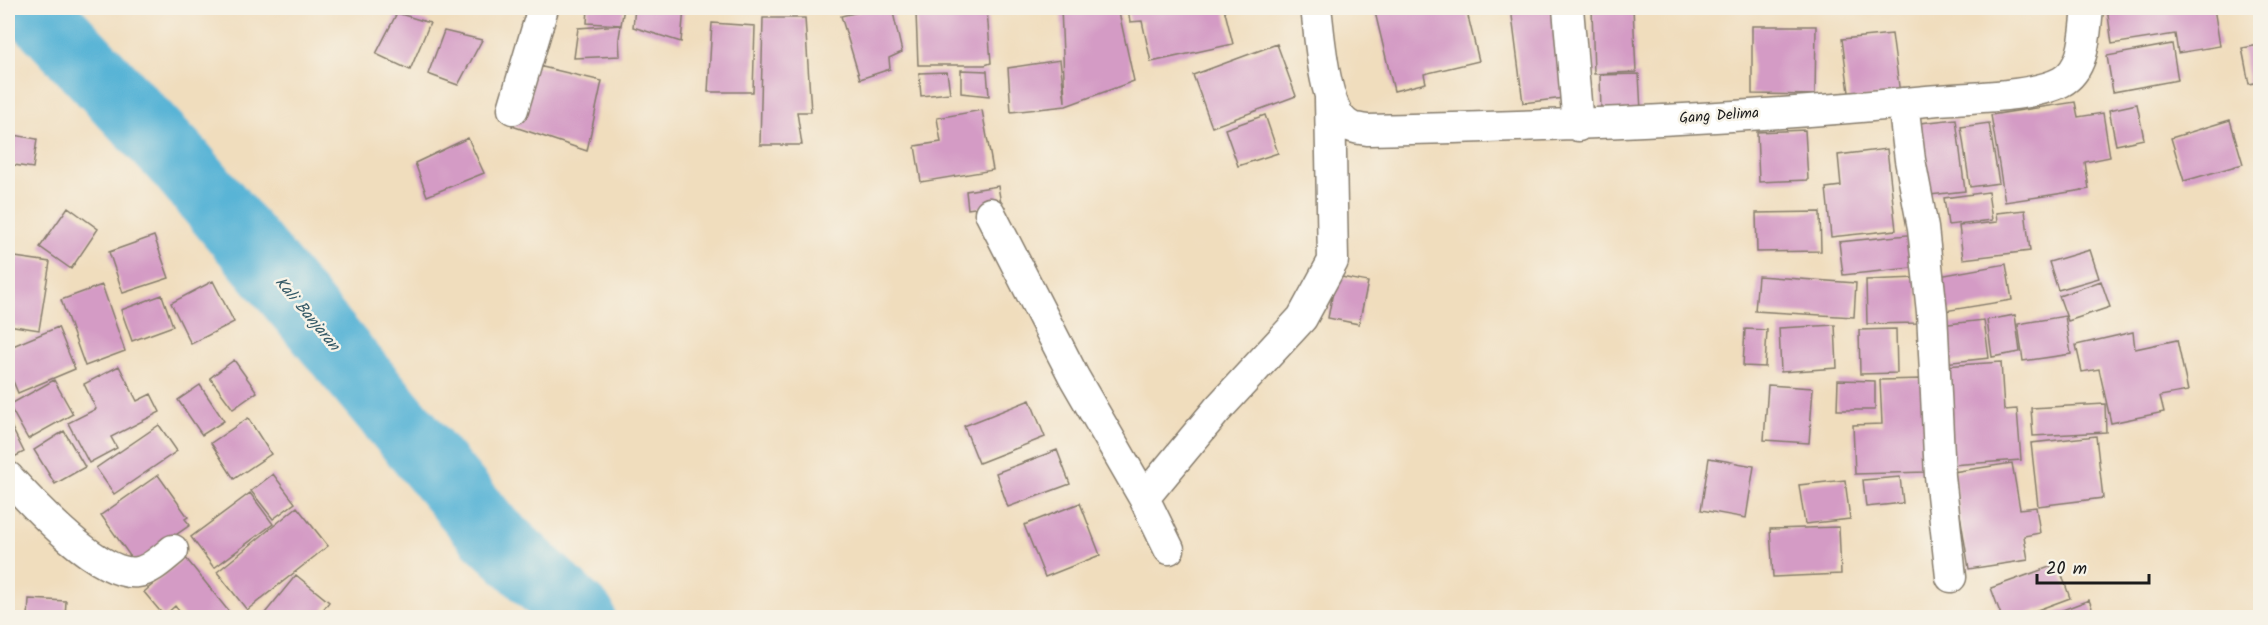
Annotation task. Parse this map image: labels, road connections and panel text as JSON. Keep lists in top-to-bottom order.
{
  "streets": {
    "street": ["Gang Delima"]
  },
  "water": ["Kali Banjaran"],
  "scale_bar": "20 m"
}
